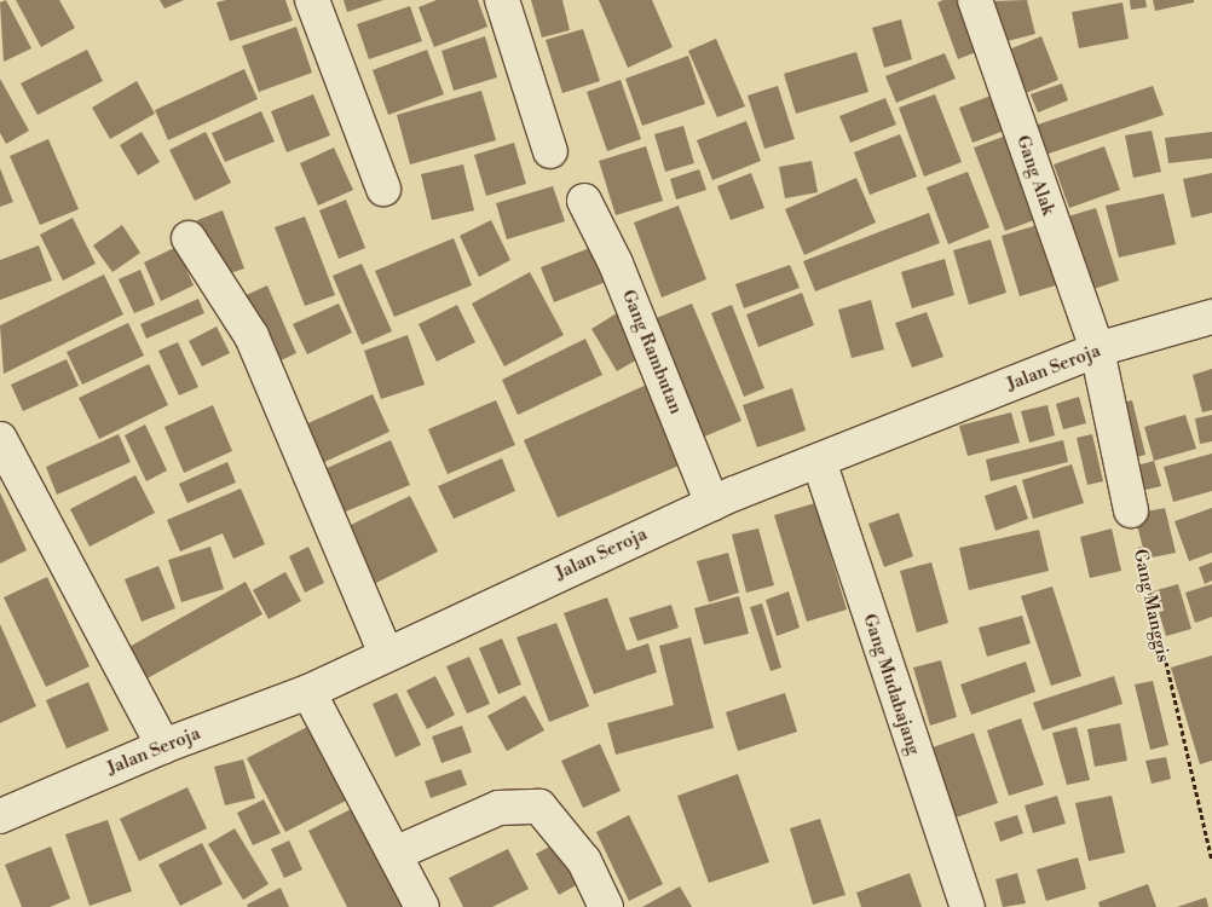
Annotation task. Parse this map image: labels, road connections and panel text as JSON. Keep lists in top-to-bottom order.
{
  "streets": {
    "street": [
      "Gang Alak",
      "Gang Rambutan",
      "Jalan Seroja",
      "Gang Mudabajang"
    ],
    "path": ["Gang Manggis"]
  },
  "crossings": [
    ["Gang Alak", "Jalan Seroja"],
    ["Gang Rambutan", "Jalan Seroja"],
    ["Jalan Seroja", "Gang Mudabajang"]
  ]
}
